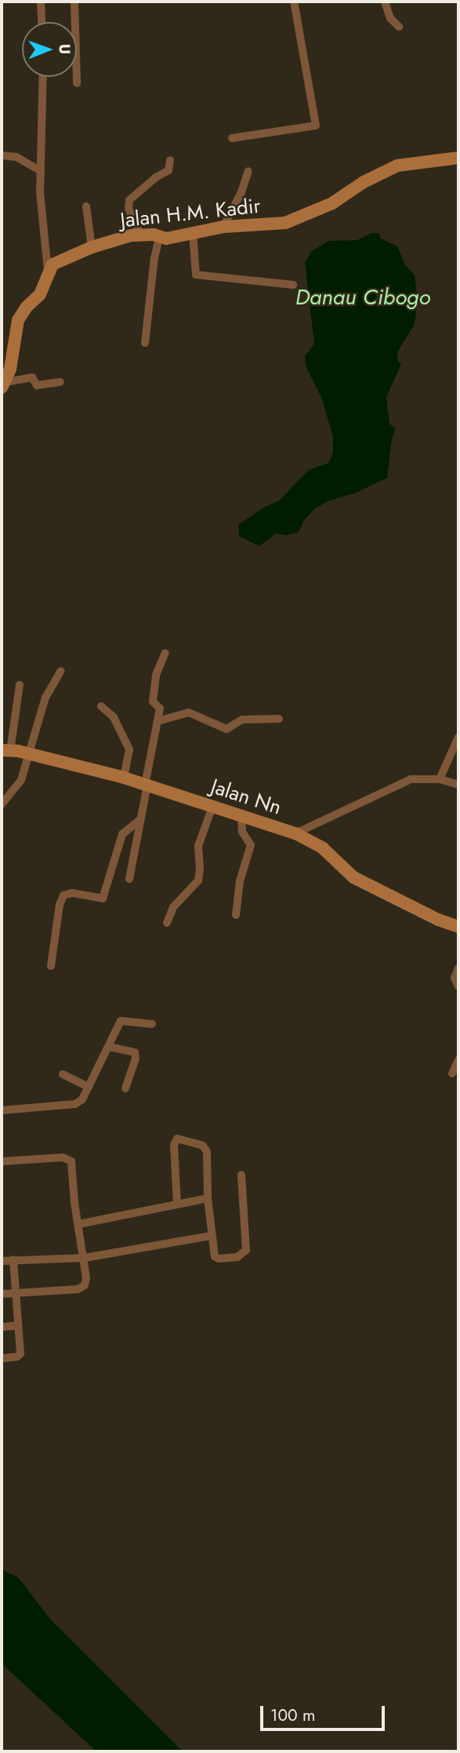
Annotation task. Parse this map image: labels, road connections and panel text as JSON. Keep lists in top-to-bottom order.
{
  "streets": {
    "street": ["Jalan H.M. Kadir", "Jalan Nn"]
  },
  "water": ["Danau Cibogo"],
  "scale_bar": "100 m",
  "north": "right"
}
